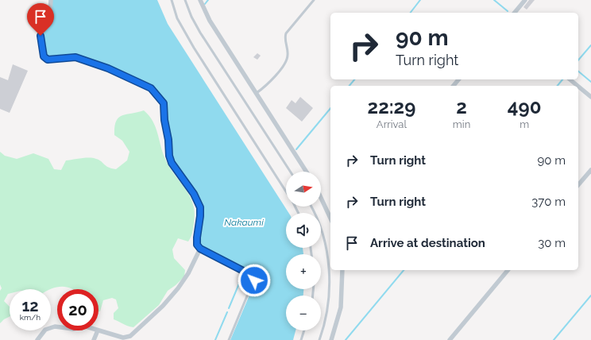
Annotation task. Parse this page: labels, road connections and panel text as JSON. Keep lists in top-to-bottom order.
{
  "water": ["Nakaumi"],
  "north": "right",
  "page": {
    "turn": ["90 m", "Turn right"],
    "eta": [
      "22:29",
      "Arrival",
      "2",
      "min",
      "490",
      "m"
    ],
    "list": [
      {
        "name": "Turn right",
        "value": "90 m"
      },
      {
        "name": "Turn right",
        "value": "370 m"
      },
      {
        "name": "Arrive at destination",
        "value": "30 m"
      }
    ],
    "map_buttons": ["+", "−"],
    "speed": "12 km/h",
    "limit": "20"
  }
}
